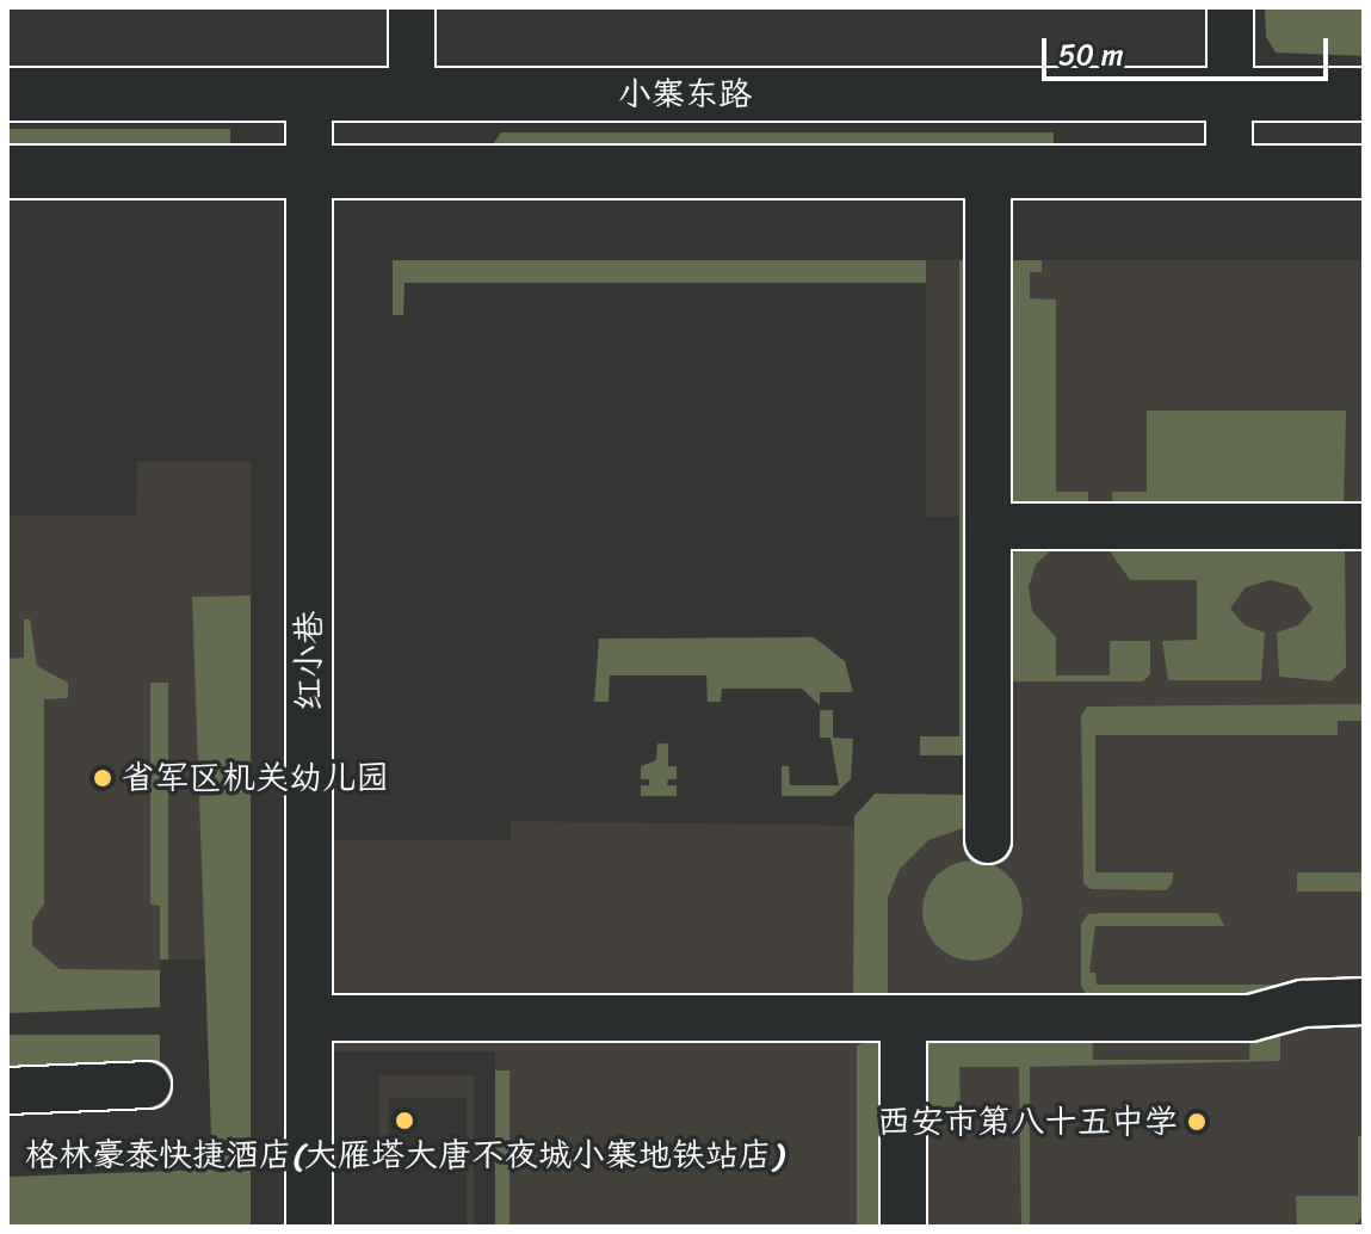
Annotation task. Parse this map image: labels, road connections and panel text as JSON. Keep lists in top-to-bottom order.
{
  "streets": {
    "main road": ["小寨东路"],
    "street": ["红小巷"]
  },
  "crossings": [
    ["小寨东路", "红小巷"]
  ],
  "places": ["省军区机关幼儿园", "格林豪泰快捷酒店(大雁塔大唐不夜城小寨地铁站店)", "西安市第八十五中学"],
  "scale_bar": "50 m"
}
